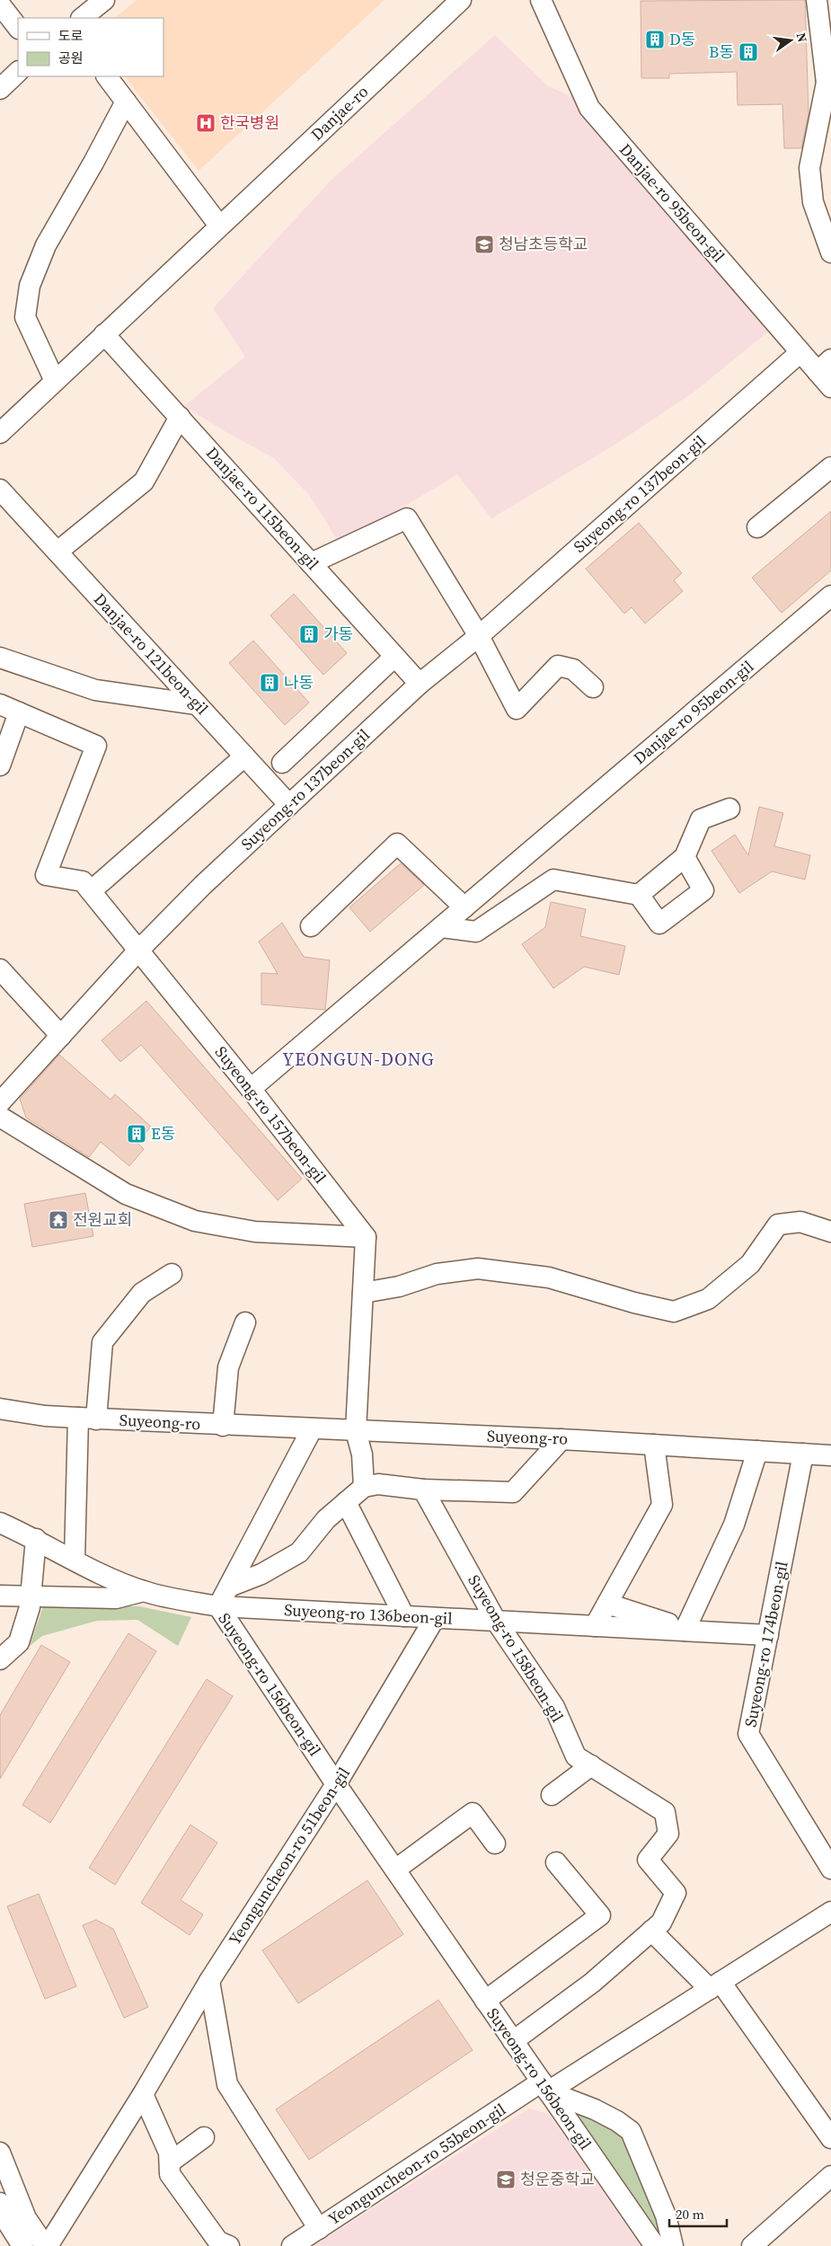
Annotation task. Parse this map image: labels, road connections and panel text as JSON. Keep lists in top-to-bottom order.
{
  "streets": {
    "street": [
      "Danjae-ro",
      "Danjae-ro 95beon-gil",
      "Suyeong-ro 137beon-gil",
      "Danjae-ro 115beon-gil",
      "Danjae-ro 121beon-gil",
      "Suyeong-ro 157beon-gil",
      "Suyeong-ro",
      "Suyeong-ro 136beon-gil",
      "Suyeong-ro 174beon-gil",
      "Suyeong-ro 158beon-gil",
      "Suyeong-ro 156beon-gil",
      "Yeonguncheon-ro 51beon-gil",
      "Yeonguncheon-ro 55beon-gil"
    ]
  },
  "crossings": [
    ["Danjae-ro", "Danjae-ro 115beon-gil"],
    ["Danjae-ro 95beon-gil", "Suyeong-ro 137beon-gil"],
    ["Danjae-ro 95beon-gil", "Suyeong-ro 157beon-gil"],
    ["Suyeong-ro 137beon-gil", "Danjae-ro 115beon-gil"],
    ["Suyeong-ro 137beon-gil", "Danjae-ro 121beon-gil"],
    ["Suyeong-ro 137beon-gil", "Suyeong-ro 157beon-gil"],
    ["Suyeong-ro", "Suyeong-ro 174beon-gil"],
    ["Suyeong-ro", "Suyeong-ro 156beon-gil"],
    ["Suyeong-ro 136beon-gil", "Suyeong-ro 174beon-gil"],
    ["Suyeong-ro 136beon-gil", "Suyeong-ro 158beon-gil"],
    ["Suyeong-ro 136beon-gil", "Suyeong-ro 156beon-gil"],
    ["Suyeong-ro 136beon-gil", "Yeonguncheon-ro 51beon-gil"],
    ["Suyeong-ro 156beon-gil", "Yeonguncheon-ro 51beon-gil"],
    ["Suyeong-ro 156beon-gil", "Yeonguncheon-ro 55beon-gil"]
  ],
  "districts": ["YEONGUN-DONG"],
  "places": {
    "building": [
      "D동",
      "B동",
      "가동",
      "나동",
      "E동"
    ],
    "hospital": ["한국병원"],
    "school or university": ["청남초등학교", "청운중학교"],
    "temple": ["전원교회"]
  },
  "legend": ["도로", "공원"],
  "scale_bar": "20 m",
  "north": "right"
}
